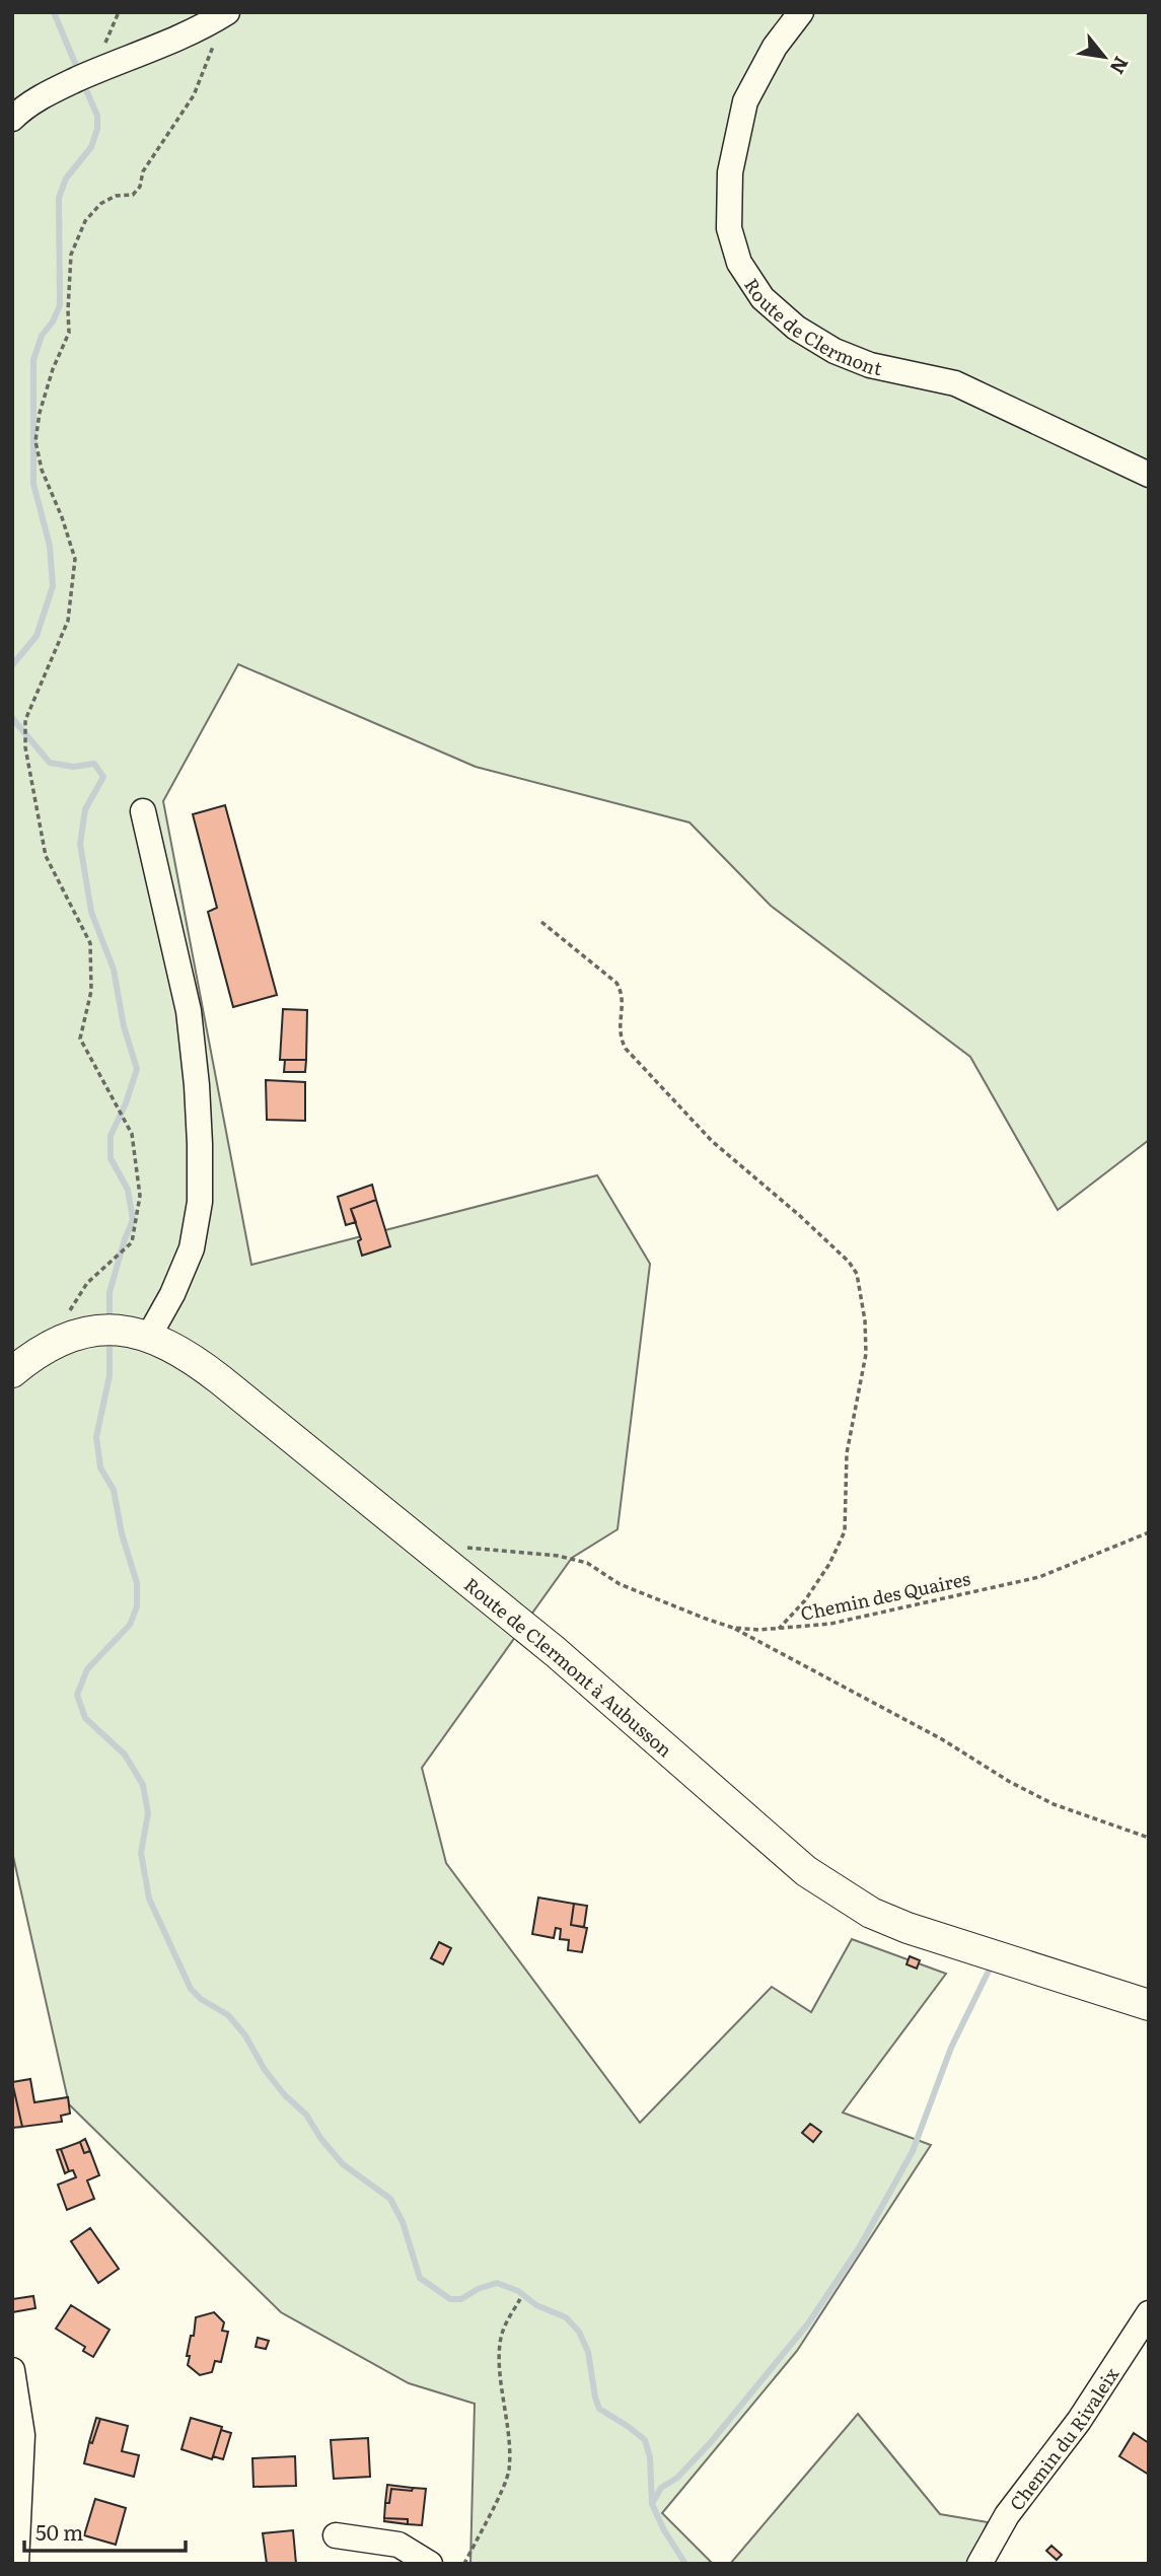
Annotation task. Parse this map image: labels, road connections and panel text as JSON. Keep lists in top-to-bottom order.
{
  "streets": {
    "main road": ["Route de Clermont à Aubusson"],
    "street": ["Route de Clermont", "Chemin du Rivaleix"],
    "path": ["Chemin des Quaires"]
  },
  "scale_bar": "50 m",
  "north": "bottom right"
}
